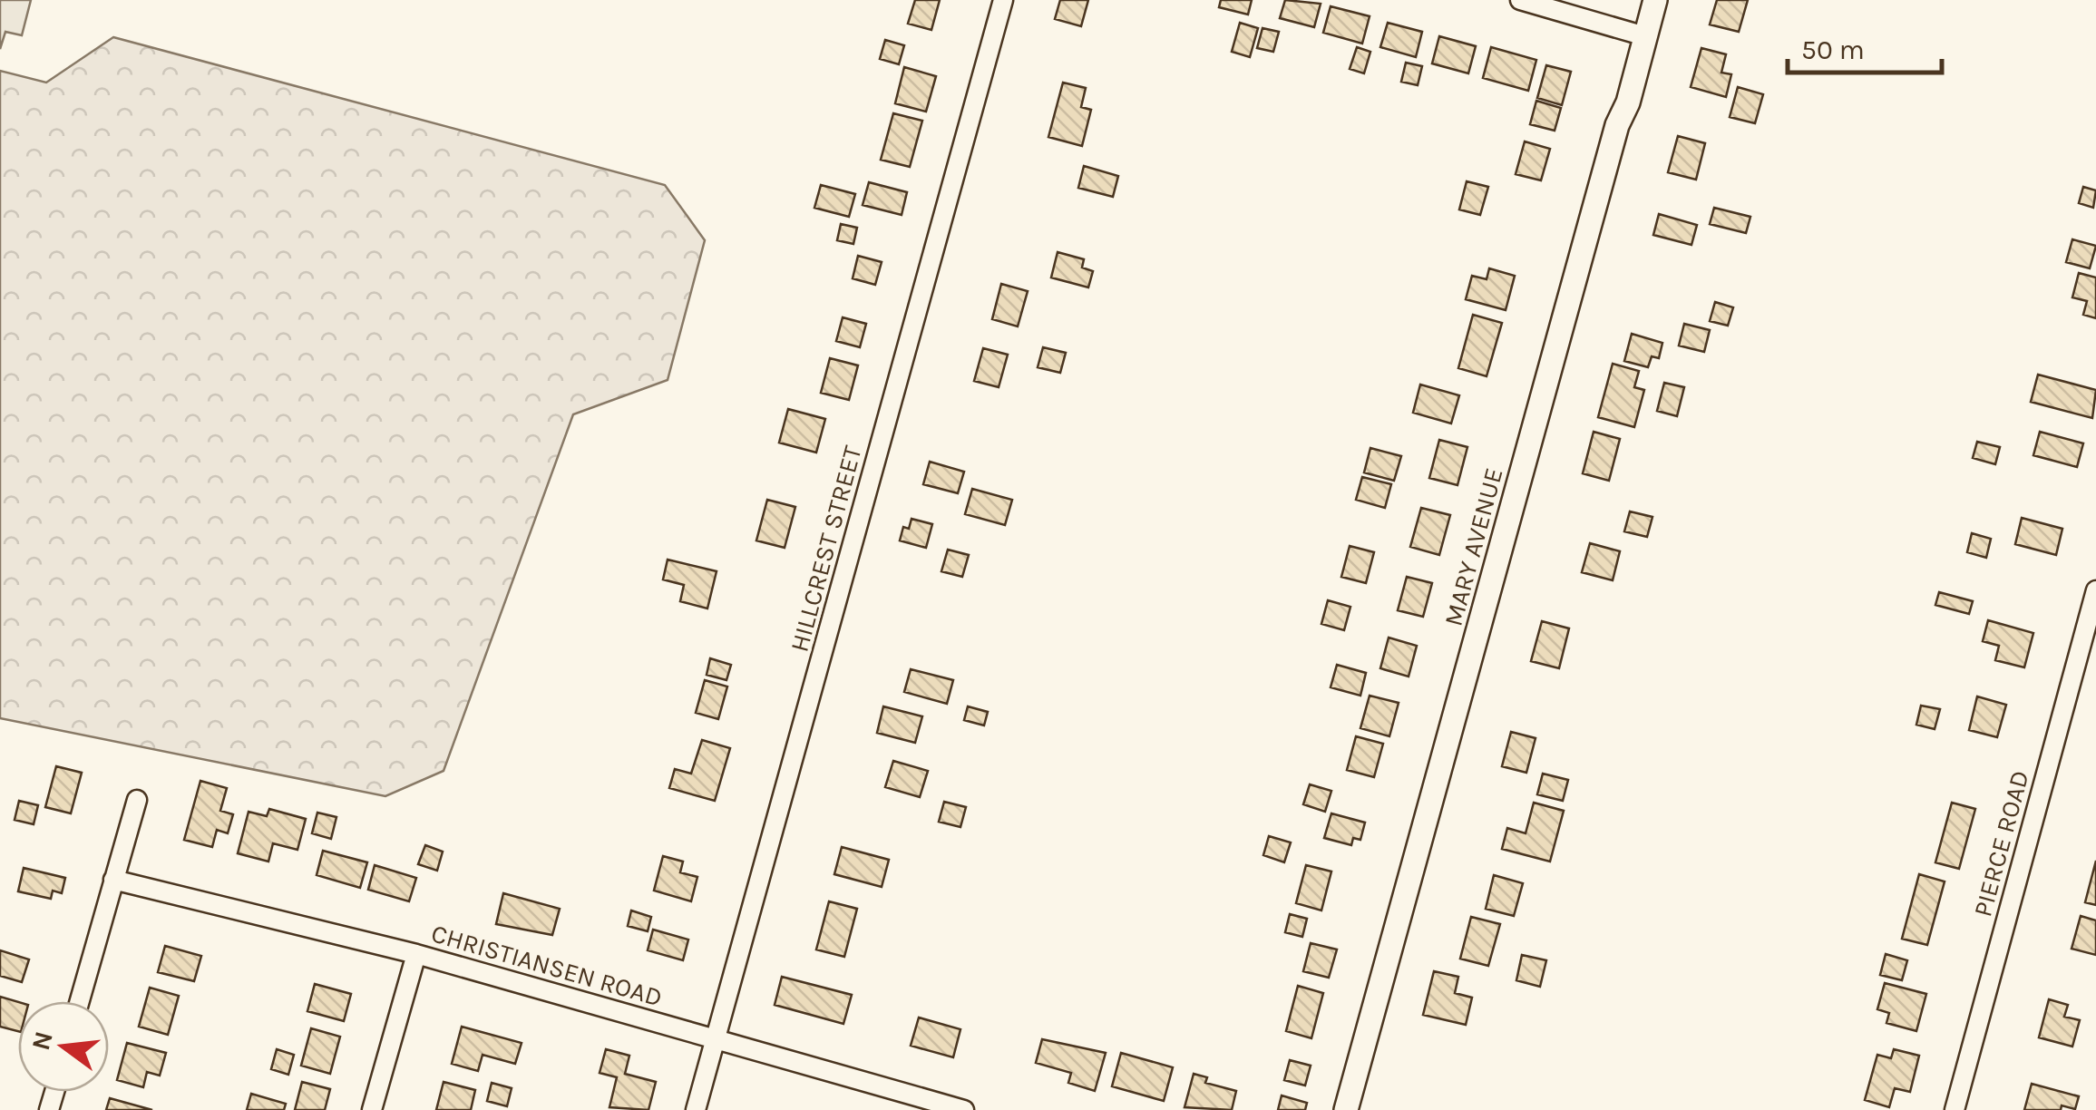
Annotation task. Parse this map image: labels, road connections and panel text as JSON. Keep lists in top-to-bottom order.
{
  "streets": {
    "street": [
      "MARY AVENUE",
      "HILLCREST STREET",
      "PIERCE ROAD",
      "CHRISTIANSEN ROAD"
    ]
  },
  "crossings": [
    ["HILLCREST STREET", "CHRISTIANSEN ROAD"]
  ],
  "scale_bar": "50 m",
  "north": "left"
}
